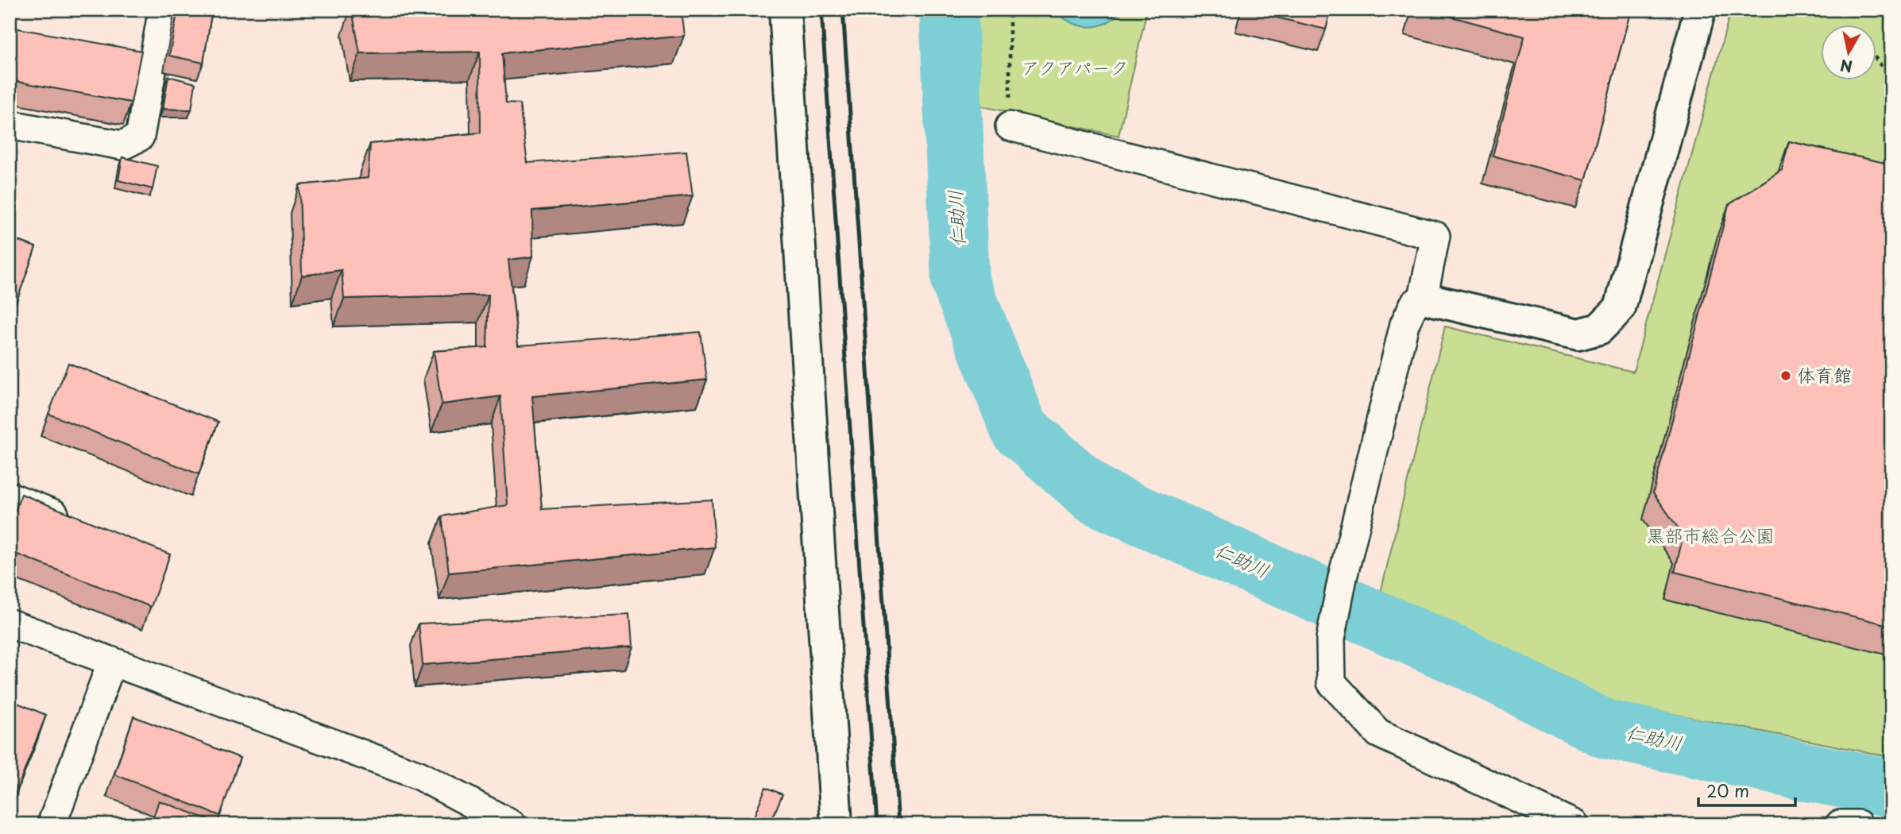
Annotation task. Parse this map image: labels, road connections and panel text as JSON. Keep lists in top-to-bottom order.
{
  "water": ["仁助川"],
  "parks": ["アクアパーク", "黒部市総合公園"],
  "places": ["体育館"],
  "scale_bar": "20 m",
  "north": "bottom"
}
